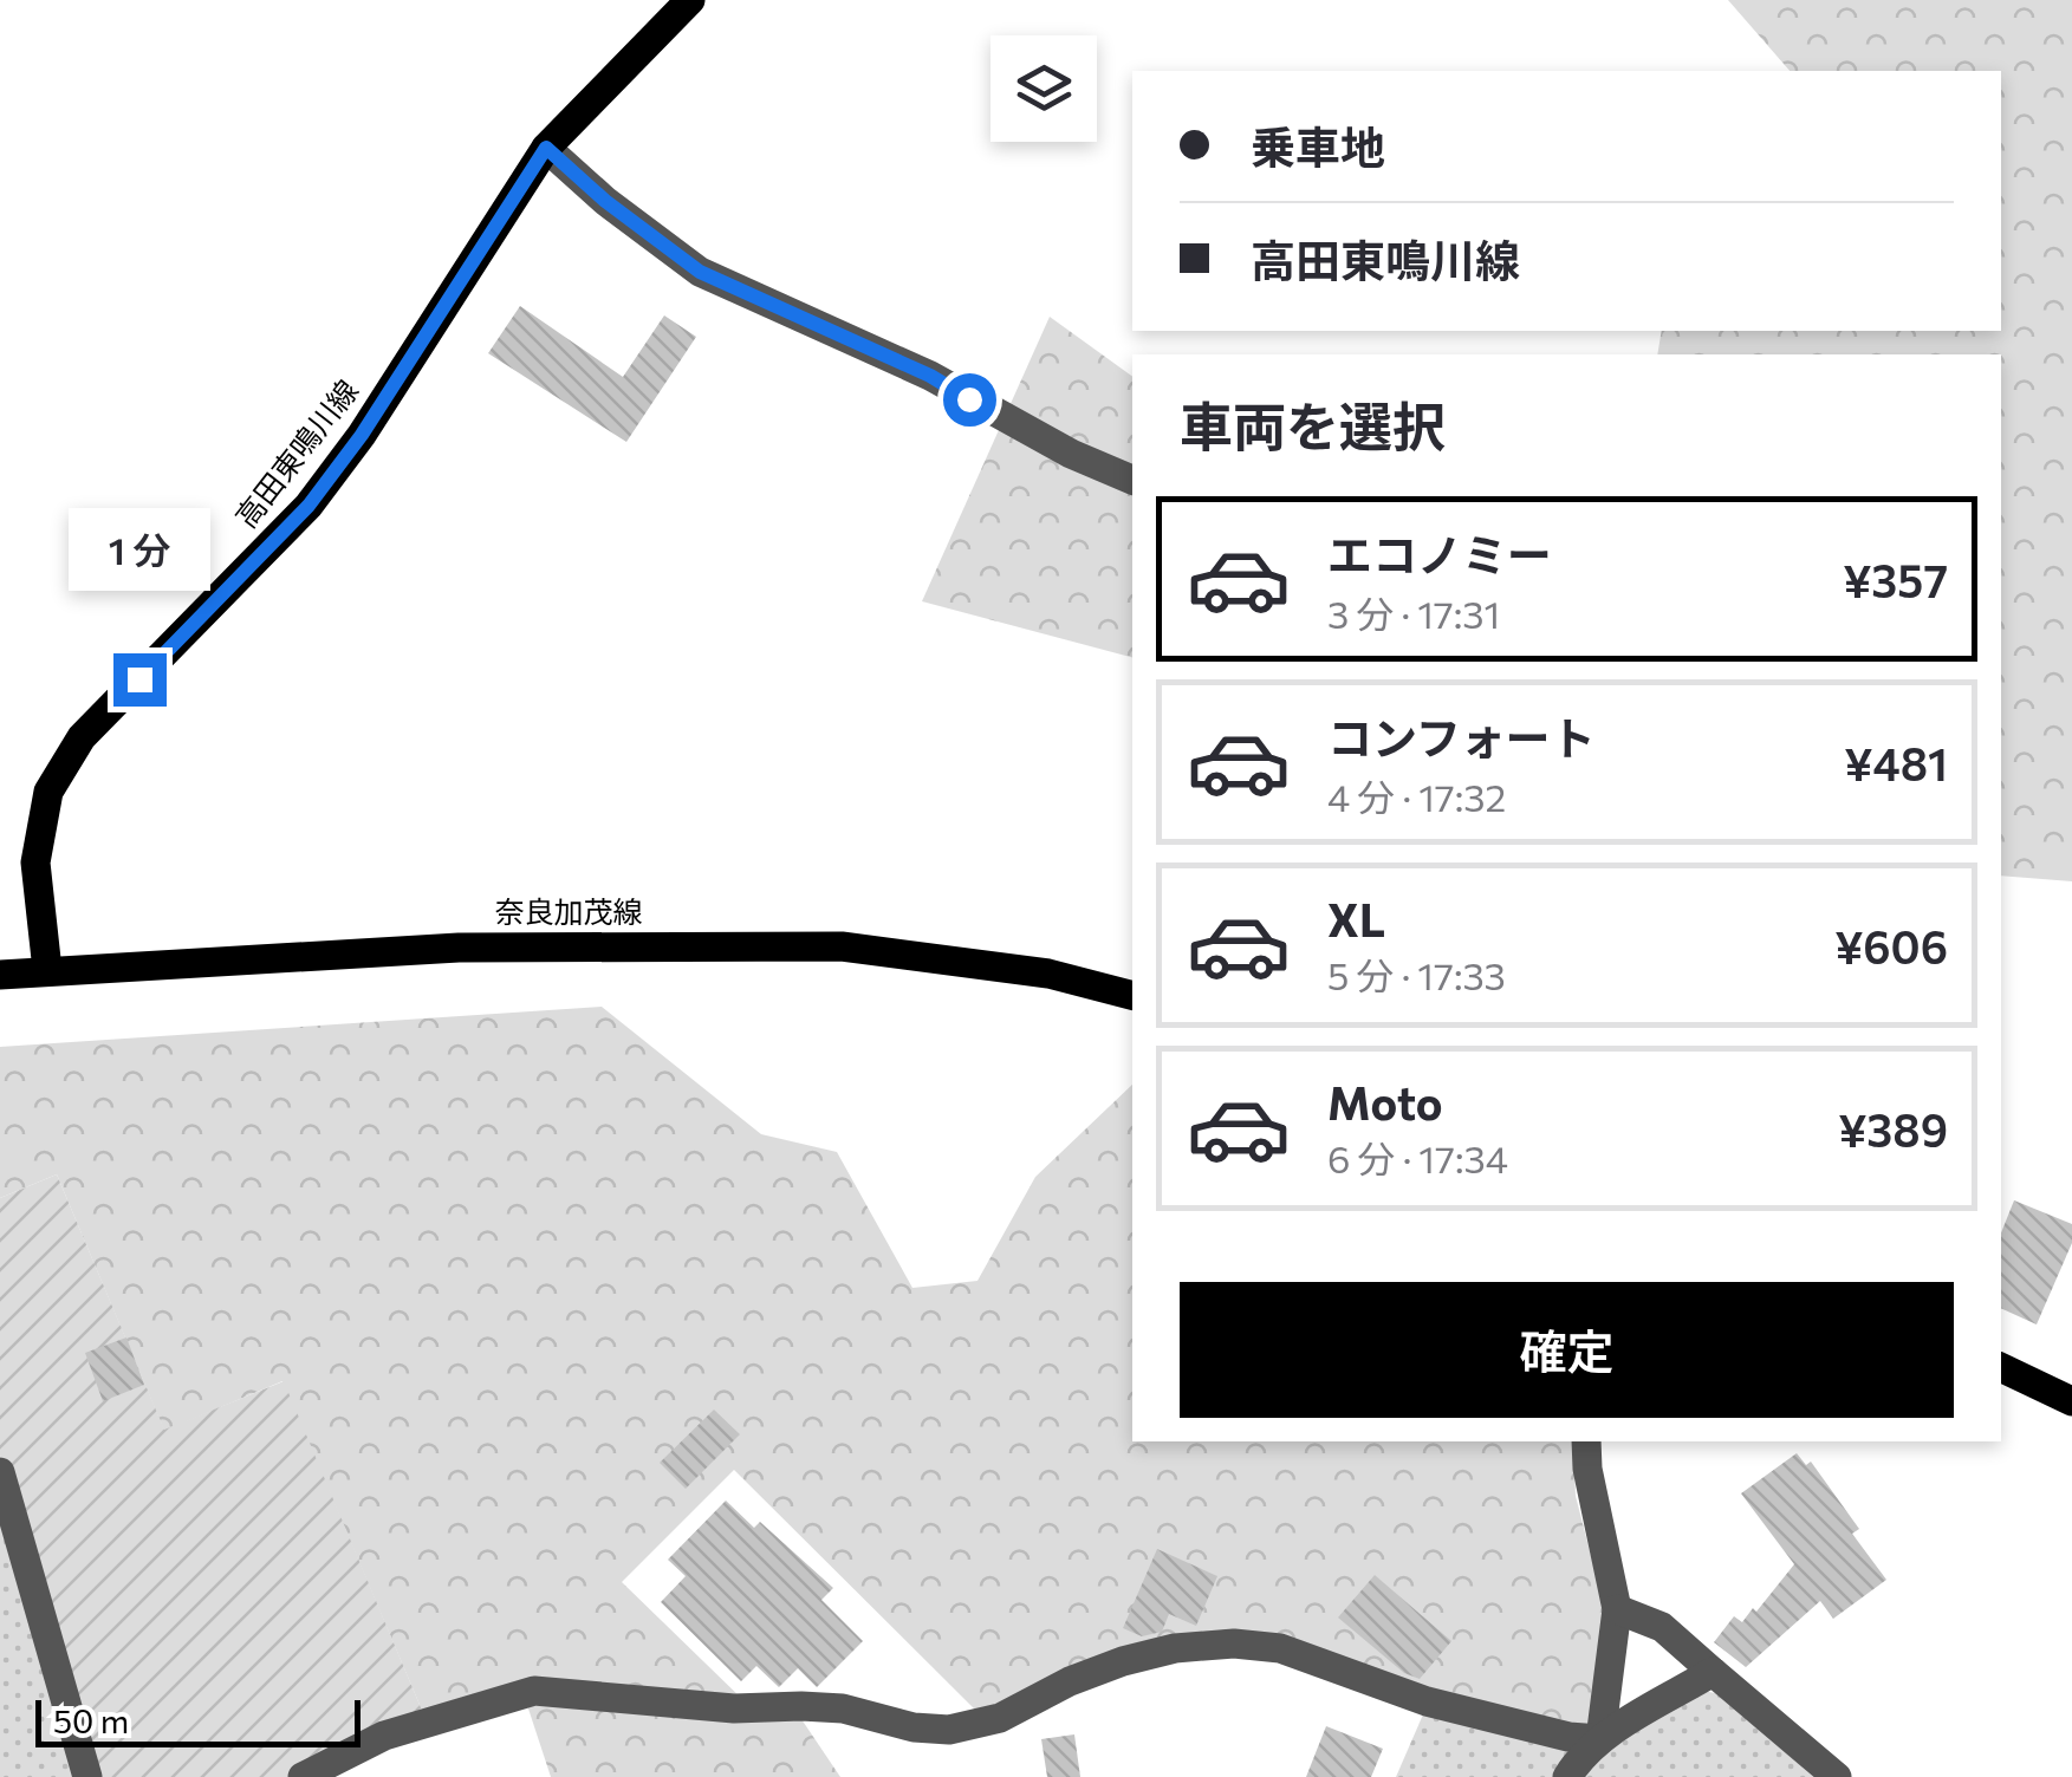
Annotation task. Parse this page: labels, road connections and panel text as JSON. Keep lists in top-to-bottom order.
{
  "streets": {
    "main road": ["高田東鳴川線", "奈良加茂線"]
  },
  "crossings": [
    ["高田東鳴川線", "奈良加茂線"]
  ],
  "scale_bar": "50 m",
  "page": {
    "banner": ["乗車地", "高田東鳴川線"],
    "heading": "車両を選択",
    "list": [
      {
        "name": "エコノミー",
        "note": "3 分 · 17:31",
        "value": "¥357"
      },
      {
        "name": "コンフォート",
        "note": "4 分 · 17:32",
        "value": "¥481"
      },
      {
        "name": "XL",
        "note": "5 分 · 17:33",
        "value": "¥606"
      },
      {
        "name": "Moto",
        "note": "6 分 · 17:34",
        "value": "¥389"
      }
    ],
    "bubble": "1 分",
    "buttons": "確定",
    "scale": "50 m"
  }
}
